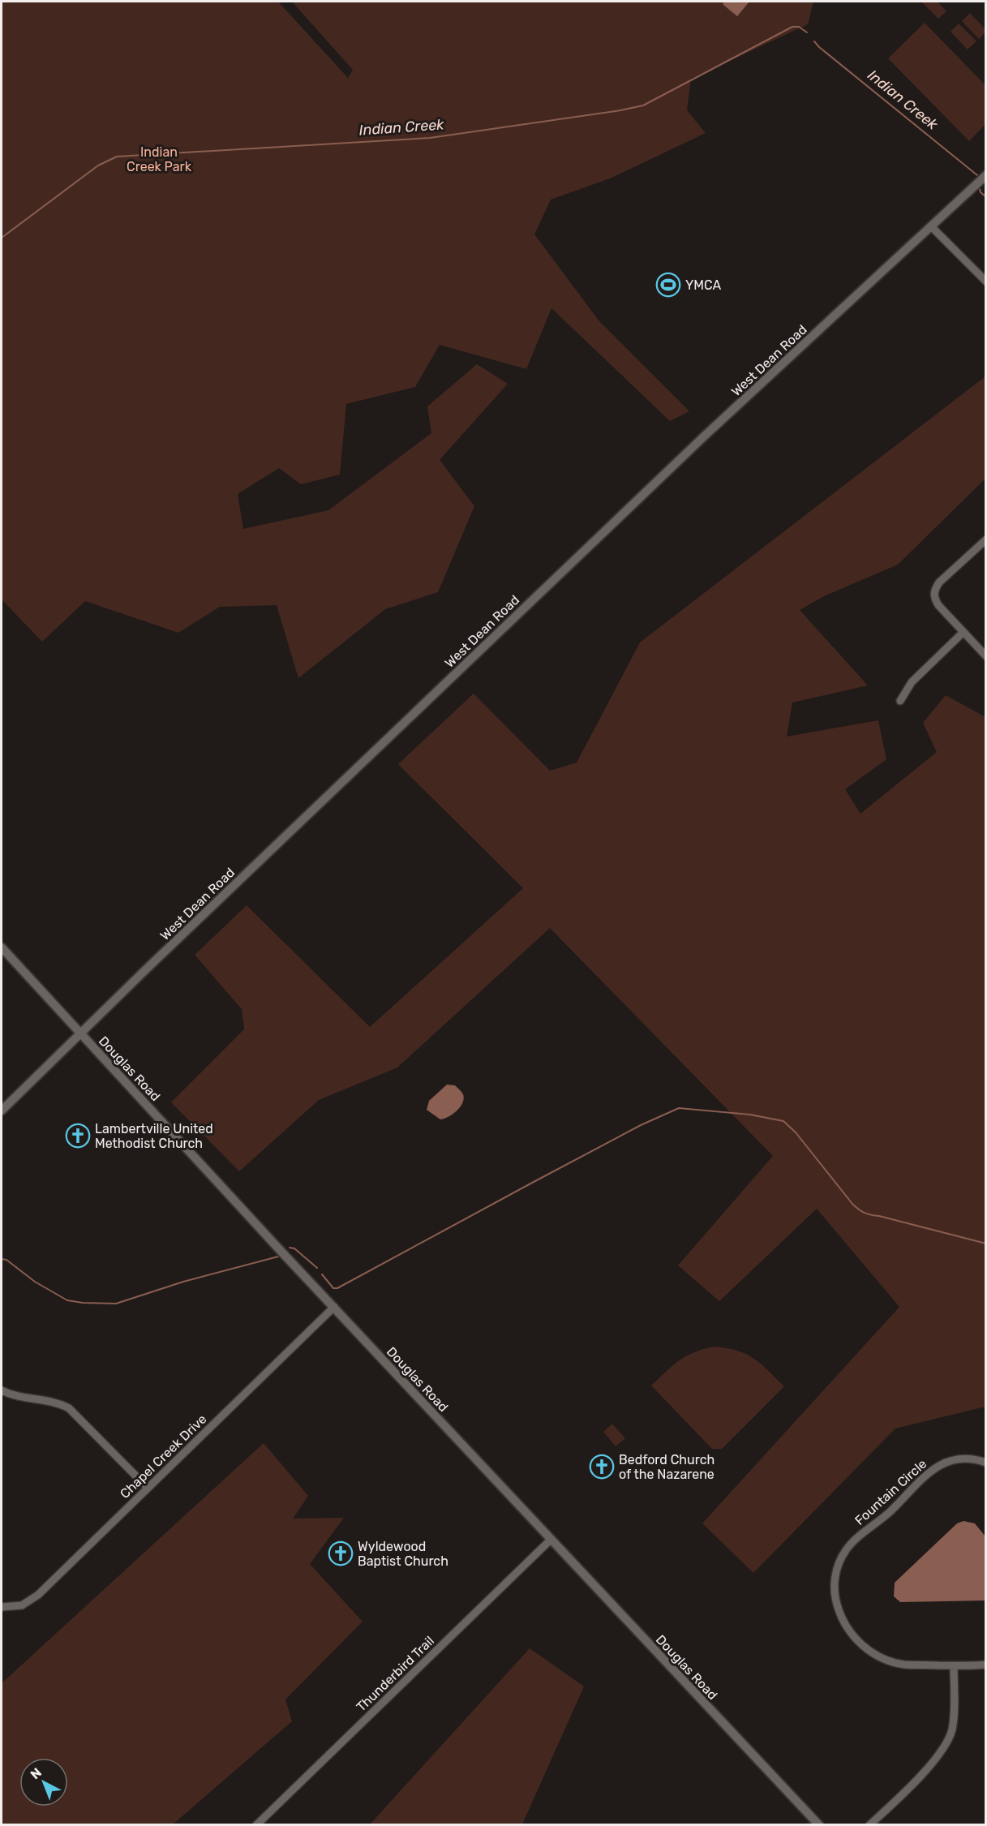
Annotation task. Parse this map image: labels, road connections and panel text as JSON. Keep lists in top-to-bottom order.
{
  "streets": {
    "street": [
      "West Dean Road",
      "Douglas Road",
      "Chapel Creek Drive",
      "Fountain Circle",
      "Thunderbird Trail"
    ]
  },
  "crossings": [
    ["West Dean Road", "Douglas Road"],
    ["Douglas Road", "Chapel Creek Drive"],
    ["Douglas Road", "Thunderbird Trail"]
  ],
  "water": ["Indian Creek"],
  "parks": ["Indian Creek Park"],
  "places": {
    "sports": ["YMCA"],
    "church": ["Lambertville United Methodist Church", "Bedford Church of the Nazarene", "Wyldewood Baptist Church"]
  },
  "north": "top left"
}
